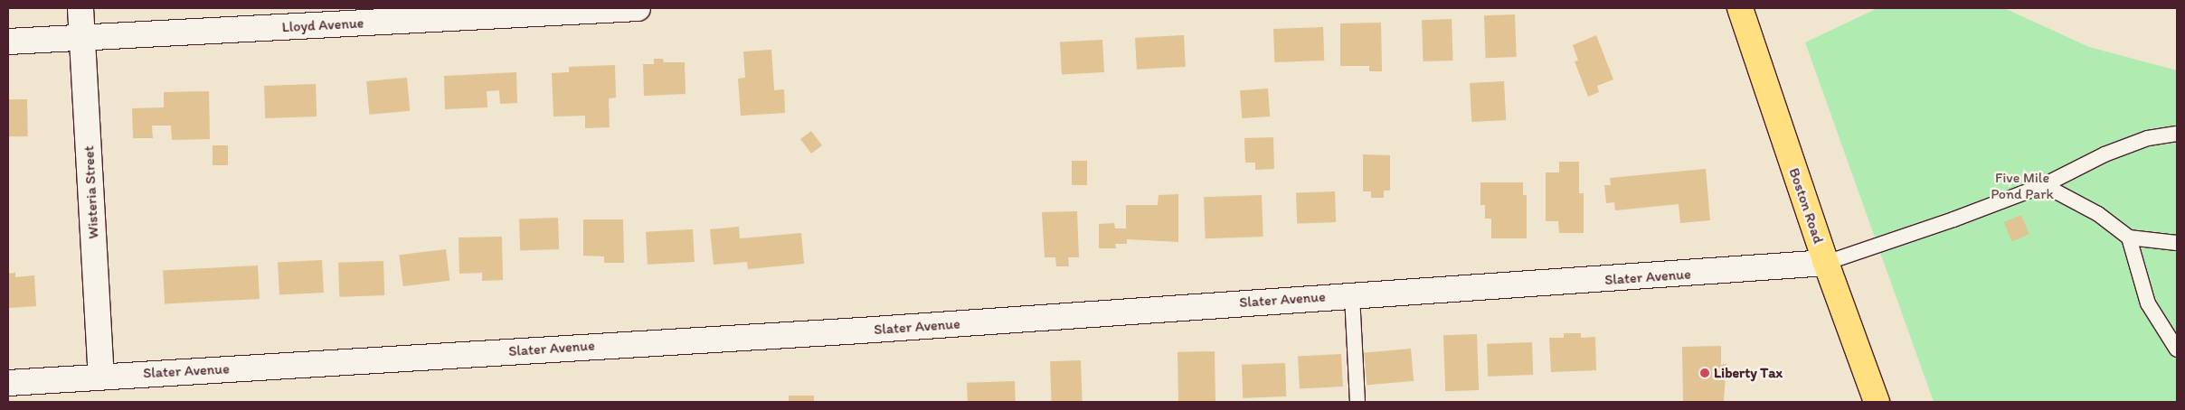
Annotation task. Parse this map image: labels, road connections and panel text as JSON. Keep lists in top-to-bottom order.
{
  "streets": {
    "main road": ["Boston Road"],
    "street": ["Lloyd Avenue", "Wisteria Street", "Slater Avenue"]
  },
  "crossings": [
    ["Lloyd Avenue", "Wisteria Street"],
    ["Wisteria Street", "Slater Avenue"],
    ["Boston Road", "Slater Avenue"]
  ],
  "parks": ["Five Mile Pond Park"],
  "places": ["Liberty Tax"]
}
